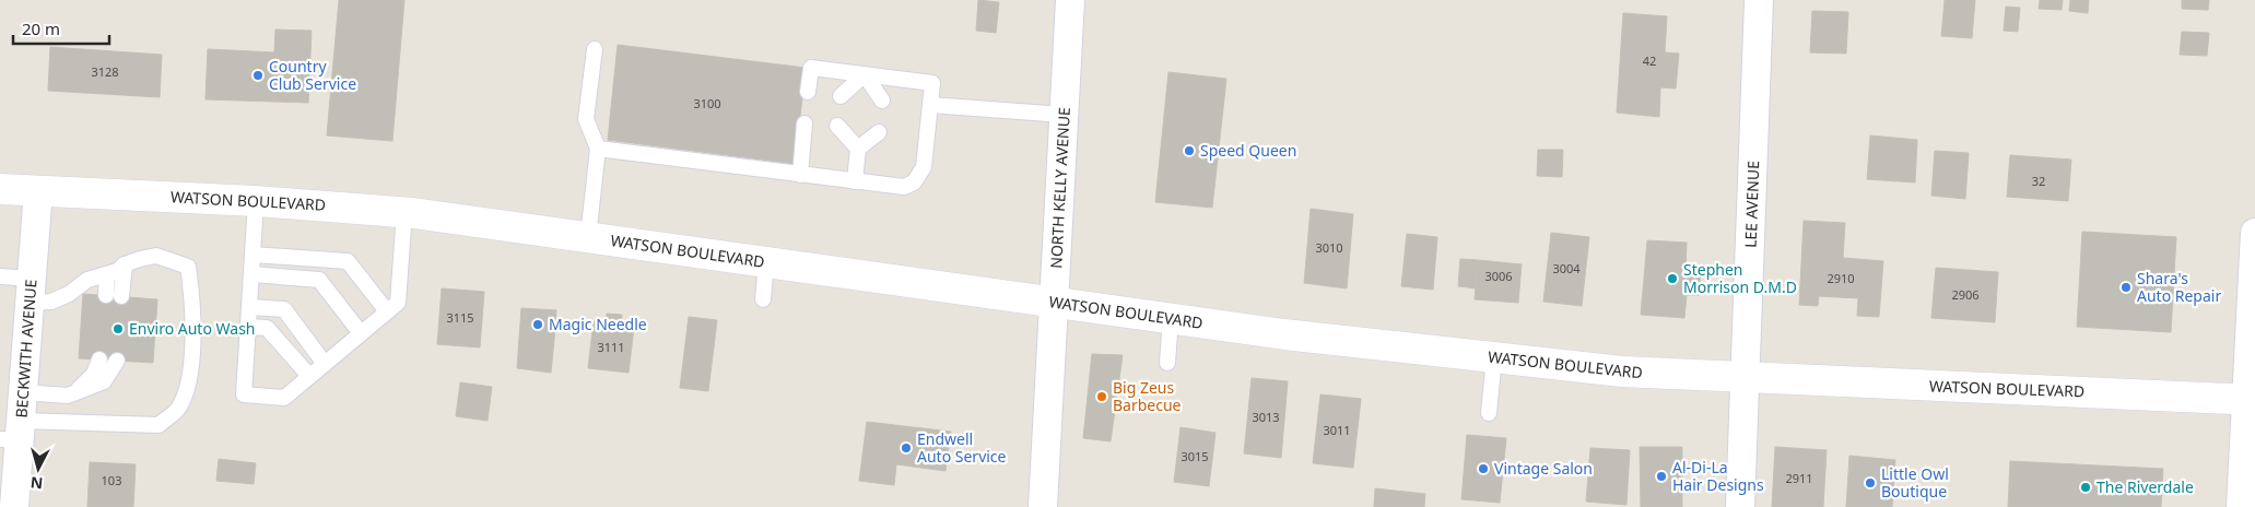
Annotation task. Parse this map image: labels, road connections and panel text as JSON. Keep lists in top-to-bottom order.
{
  "streets": {
    "street": [
      "NORTH KELLY AVENUE",
      "WATSON BOULEVARD",
      "LEE AVENUE",
      "BECKWITH AVENUE"
    ]
  },
  "crossings": [
    ["NORTH KELLY AVENUE", "WATSON BOULEVARD"],
    ["WATSON BOULEVARD", "LEE AVENUE"],
    ["WATSON BOULEVARD", "BECKWITH AVENUE"]
  ],
  "places": [
    "Country Club Service",
    "Speed Queen",
    "Stephen Morrison D.M.D",
    "Shara's Auto Repair",
    "Magic Needle",
    "Enviro Auto Wash",
    "Big Zeus Barbecue",
    "Endwell Auto Service",
    "Vintage Salon",
    "Al-Di-La Hair Designs",
    "Little Owl Boutique",
    "The Riverdale"
  ],
  "house_numbers": [
    "42",
    "3128",
    "3100",
    "32",
    "3010",
    "3004",
    "3006",
    "2910",
    "2906",
    "3115",
    "3111",
    "3013",
    "3011",
    "3015",
    "2911",
    "103"
  ],
  "scale_bar": "20 m",
  "north": "bottom"
}
